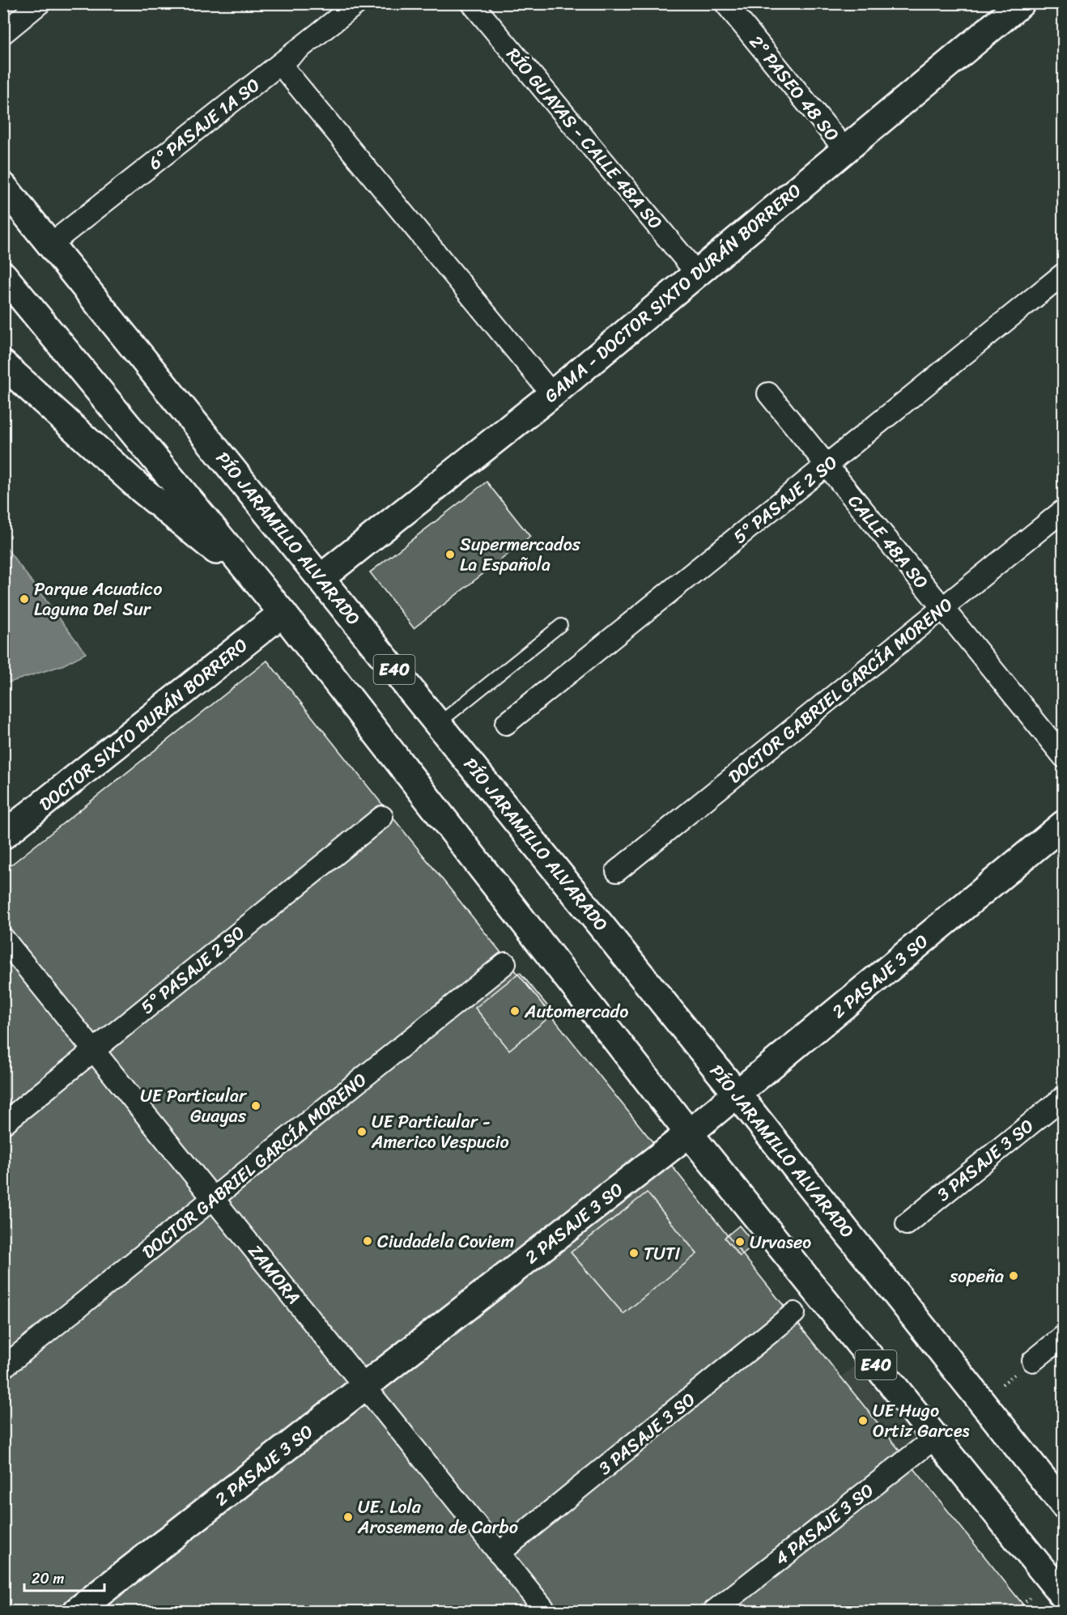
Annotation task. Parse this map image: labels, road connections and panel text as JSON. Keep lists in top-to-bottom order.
{
  "streets": {
    "main road": [
      "GAMA - DOCTOR SIXTO DURÁN BORRERO",
      "PÍO JARAMILLO ALVARADO",
      "E40",
      "DOCTOR SIXTO DURÁN BORRERO",
      "2 PASAJE 3 SO"
    ],
    "street": [
      "2° PASEO 48 SO",
      "6° PASAJE 1A SO",
      "RÍO GUAYAS - CALLE 48A SO",
      "5° PASAJE 2 SO",
      "CALLE 48A SO",
      "DOCTOR GABRIEL GARCÍA MORENO",
      "3 PASAJE 3 SO",
      "ZAMORA",
      "4 PASAJE 3 SO"
    ]
  },
  "crossings": [
    ["2° PASEO 48 SO", "GAMA - DOCTOR SIXTO DURÁN BORRERO"],
    ["6° PASAJE 1A SO", "PÍO JARAMILLO ALVARADO"],
    ["RÍO GUAYAS - CALLE 48A SO", "GAMA - DOCTOR SIXTO DURÁN BORRERO"],
    ["GAMA - DOCTOR SIXTO DURÁN BORRERO", "PÍO JARAMILLO ALVARADO"],
    ["5° PASAJE 2 SO", "CALLE 48A SO"],
    ["5° PASAJE 2 SO", "ZAMORA"],
    ["PÍO JARAMILLO ALVARADO", "2 PASAJE 3 SO"],
    ["CALLE 48A SO", "DOCTOR GABRIEL GARCÍA MORENO"],
    ["E40", "DOCTOR SIXTO DURÁN BORRERO"],
    ["E40", "2 PASAJE 3 SO"],
    ["E40", "4 PASAJE 3 SO"],
    ["DOCTOR GABRIEL GARCÍA MORENO", "ZAMORA"],
    ["2 PASAJE 3 SO", "ZAMORA"],
    ["3 PASAJE 3 SO", "ZAMORA"]
  ],
  "places": [
    "Supermercados La Española",
    "Parque Acuatico Laguna Del Sur",
    "Automercado",
    "UE Particular Guayas",
    "UE Particular - Americo Vespucio",
    "Ciudadela Coviem",
    "Urvaseo",
    "TUTI",
    "sopeña",
    "UE Hugo Ortiz Garces",
    "UE. Lola Arosemena de Carbo"
  ],
  "scale_bar": "20 m"
}
